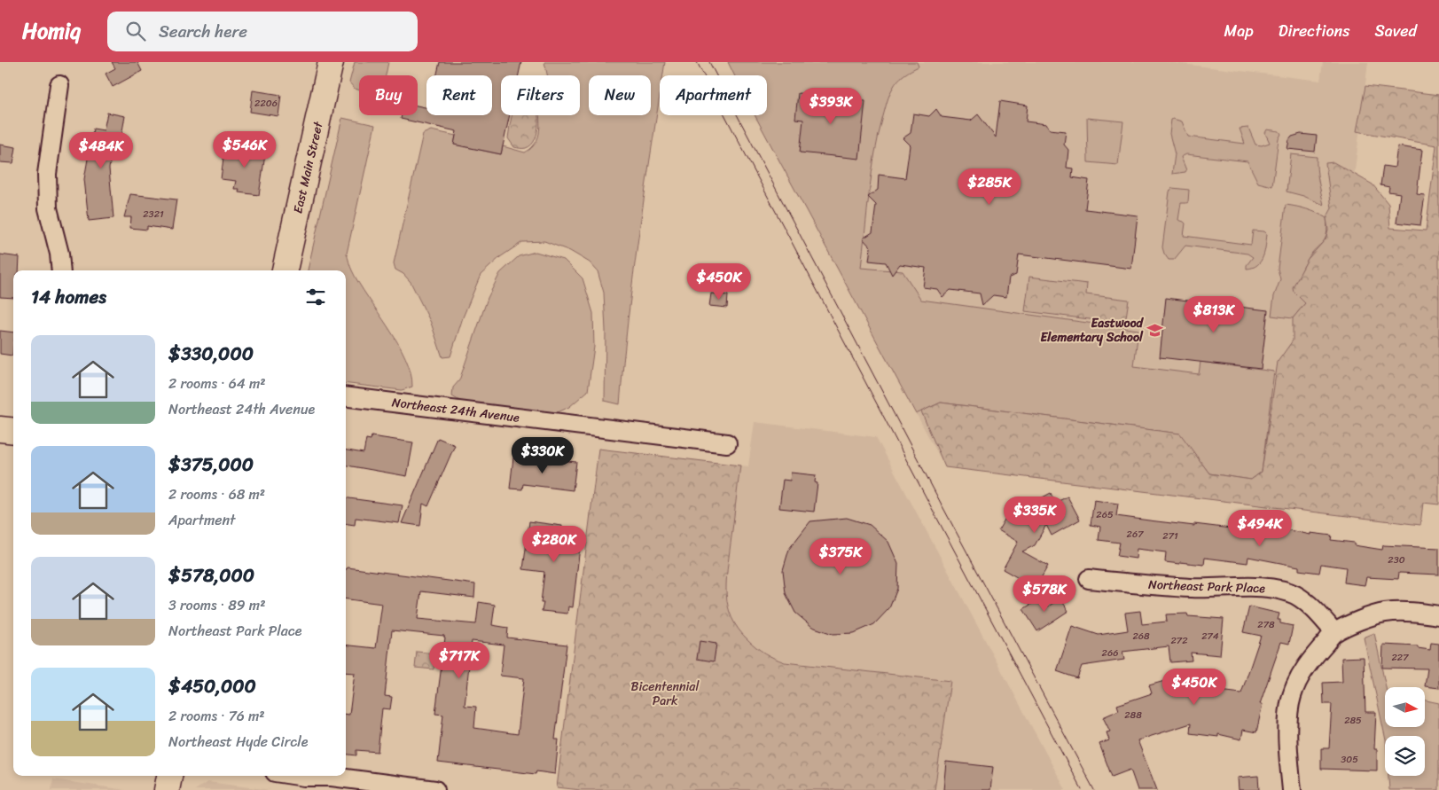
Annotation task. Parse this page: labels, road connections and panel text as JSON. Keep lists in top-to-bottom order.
{
  "streets": {
    "main road": ["East Main Street"],
    "street": ["Northeast 24th Avenue", "Northeast Park Place"]
  },
  "parks": ["Bicentennial Park"],
  "places": {
    "school or university": ["Eastwood Elementary School"]
  },
  "house_numbers": [
    "2206",
    "2321",
    "265",
    "267",
    "271",
    "230",
    "278",
    "268",
    "274",
    "272",
    "266",
    "227",
    "288",
    "285",
    "305"
  ],
  "north": "right",
  "page": {
    "header": "Homiq",
    "search": "Search here",
    "nav": ["Map", "Directions", "Saved"],
    "chip": [
      "Buy",
      "Rent",
      "Filters",
      "New",
      "Apartment"
    ],
    "price": [
      "$393K",
      "$546K",
      "$484K",
      "$285K",
      "$450K",
      "$813K",
      "$330K",
      "$335K",
      "$494K",
      "$280K",
      "$375K",
      "$578K",
      "$717K",
      "$450K"
    ],
    "heading": "14 homes",
    "list": [
      {
        "name": "$330,000",
        "note": "2 rooms · 64 m² · Northeast 24th Avenue"
      },
      {
        "name": "$375,000",
        "note": "2 rooms · 68 m² · Apartment"
      },
      {
        "name": "$578,000",
        "note": "3 rooms · 89 m² · Northeast Park Place"
      },
      {
        "name": "$450,000",
        "note": "2 rooms · 76 m² · Northeast Hyde Circle"
      }
    ]
  }
}
